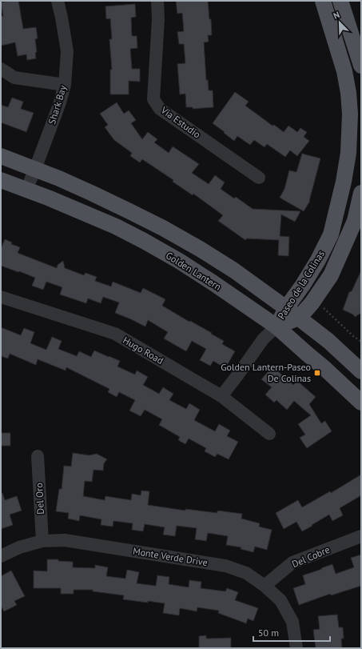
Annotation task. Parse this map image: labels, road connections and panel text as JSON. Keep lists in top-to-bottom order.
{
  "streets": {
    "main road": ["Golden Lantern", "Paseo de la Colinas"],
    "street": [
      "Shark Bay",
      "Via Estudio",
      "Hugo Road",
      "Del Oro",
      "Monte Verde Drive",
      "Del Cobre"
    ]
  },
  "crossings": [
    ["Shark Bay", "Golden Lantern"],
    ["Golden Lantern", "Paseo de la Colinas"],
    ["Paseo de la Colinas", "Hugo Road"],
    ["Del Oro", "Monte Verde Drive"],
    ["Monte Verde Drive", "Del Cobre"]
  ],
  "places": {
    "transit": ["Golden Lantern-Paseo De Colinas"]
  },
  "scale_bar": "50 m",
  "north": "top left"
}
